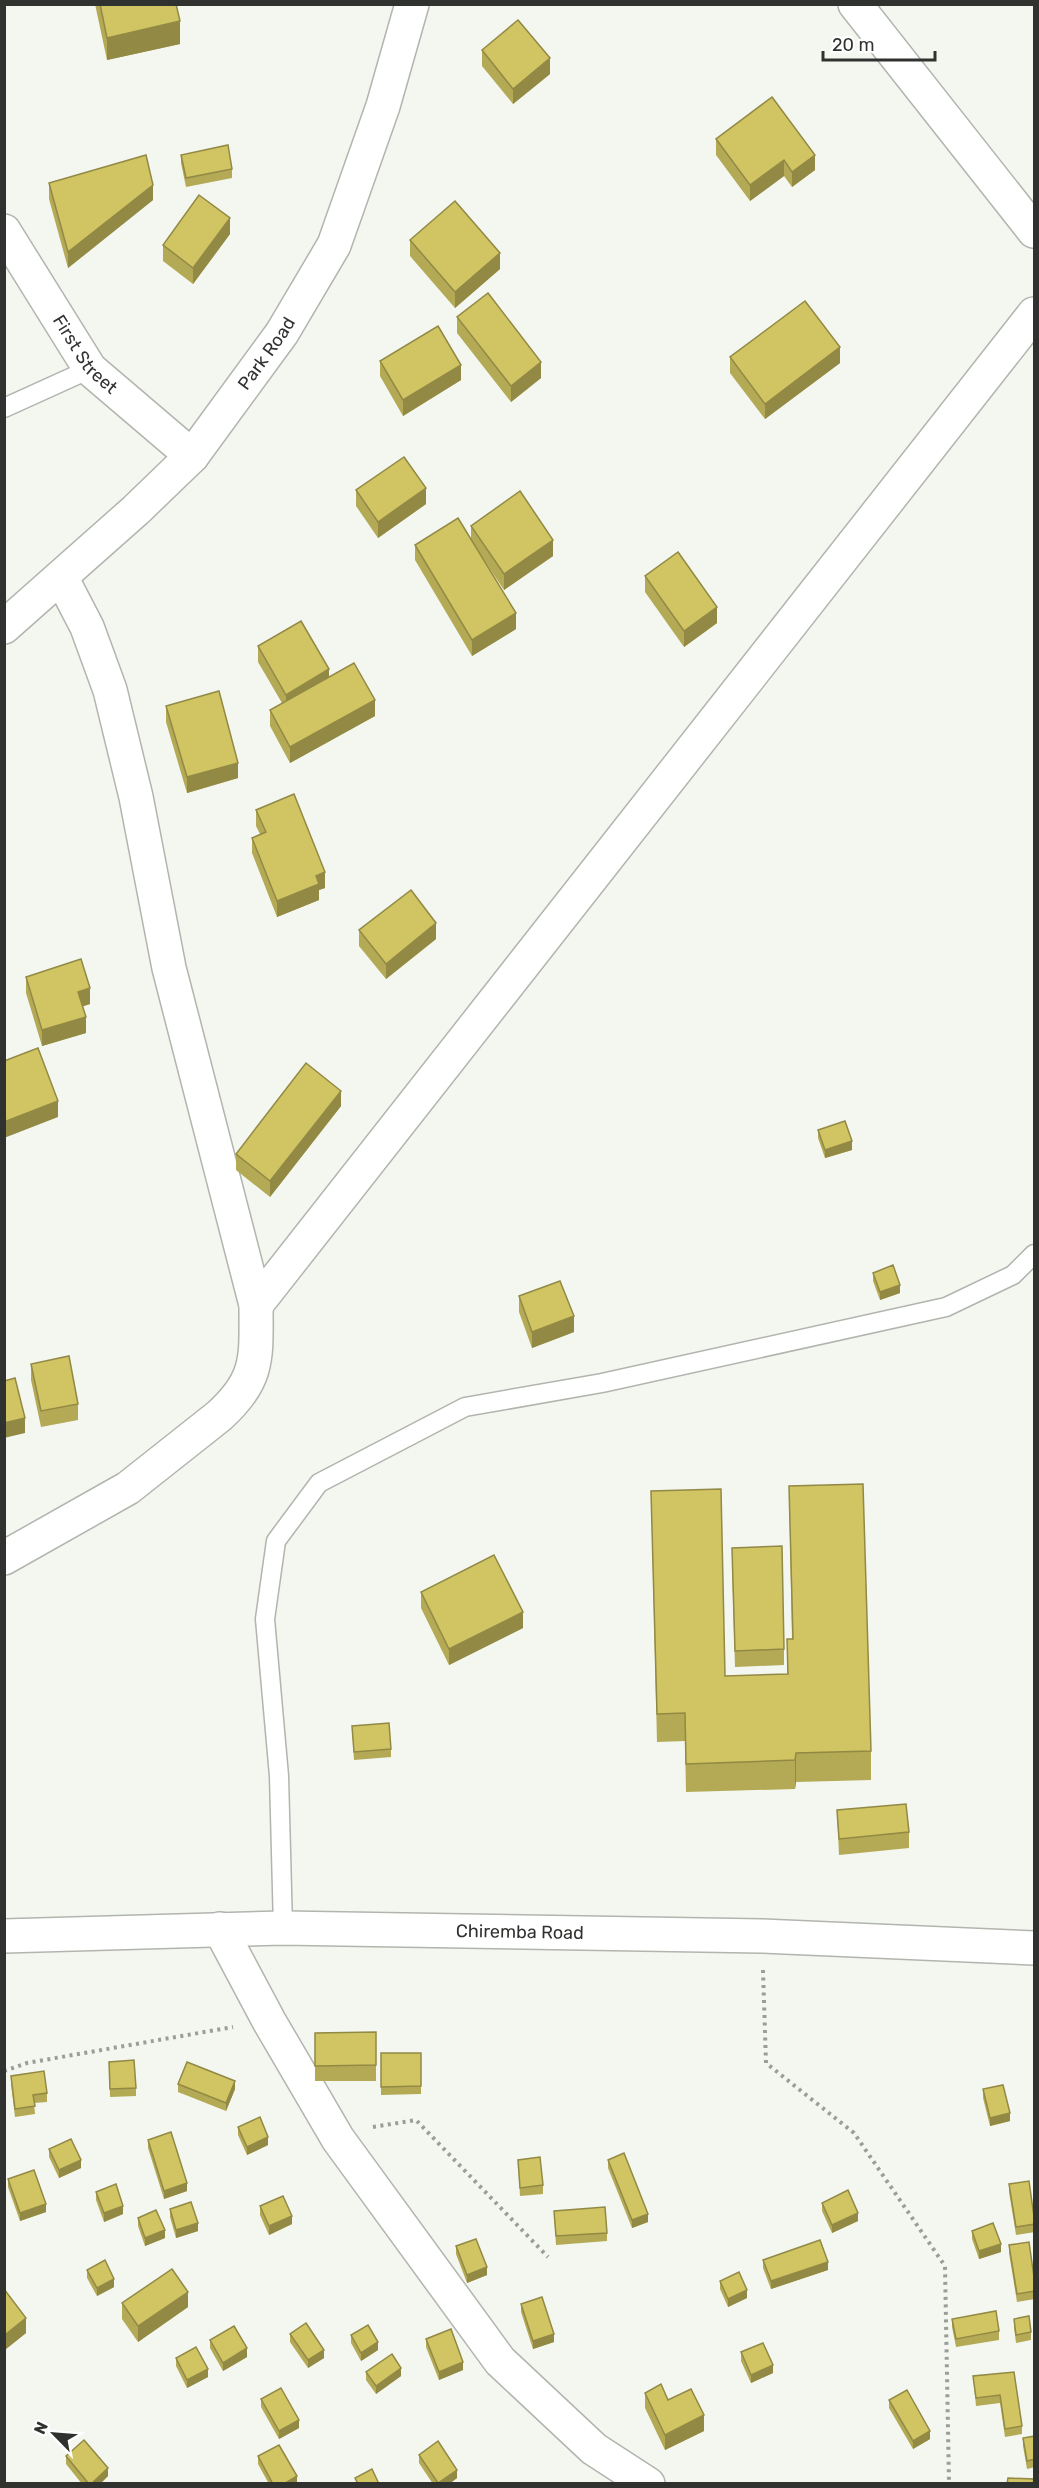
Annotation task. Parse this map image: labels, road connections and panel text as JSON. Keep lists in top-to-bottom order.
{
  "streets": {
    "street": ["First Street", "Park Road", "Chiremba Road"]
  },
  "crossings": [
    ["First Street", "Park Road"]
  ],
  "scale_bar": "20 m",
  "north": "top left"
}
